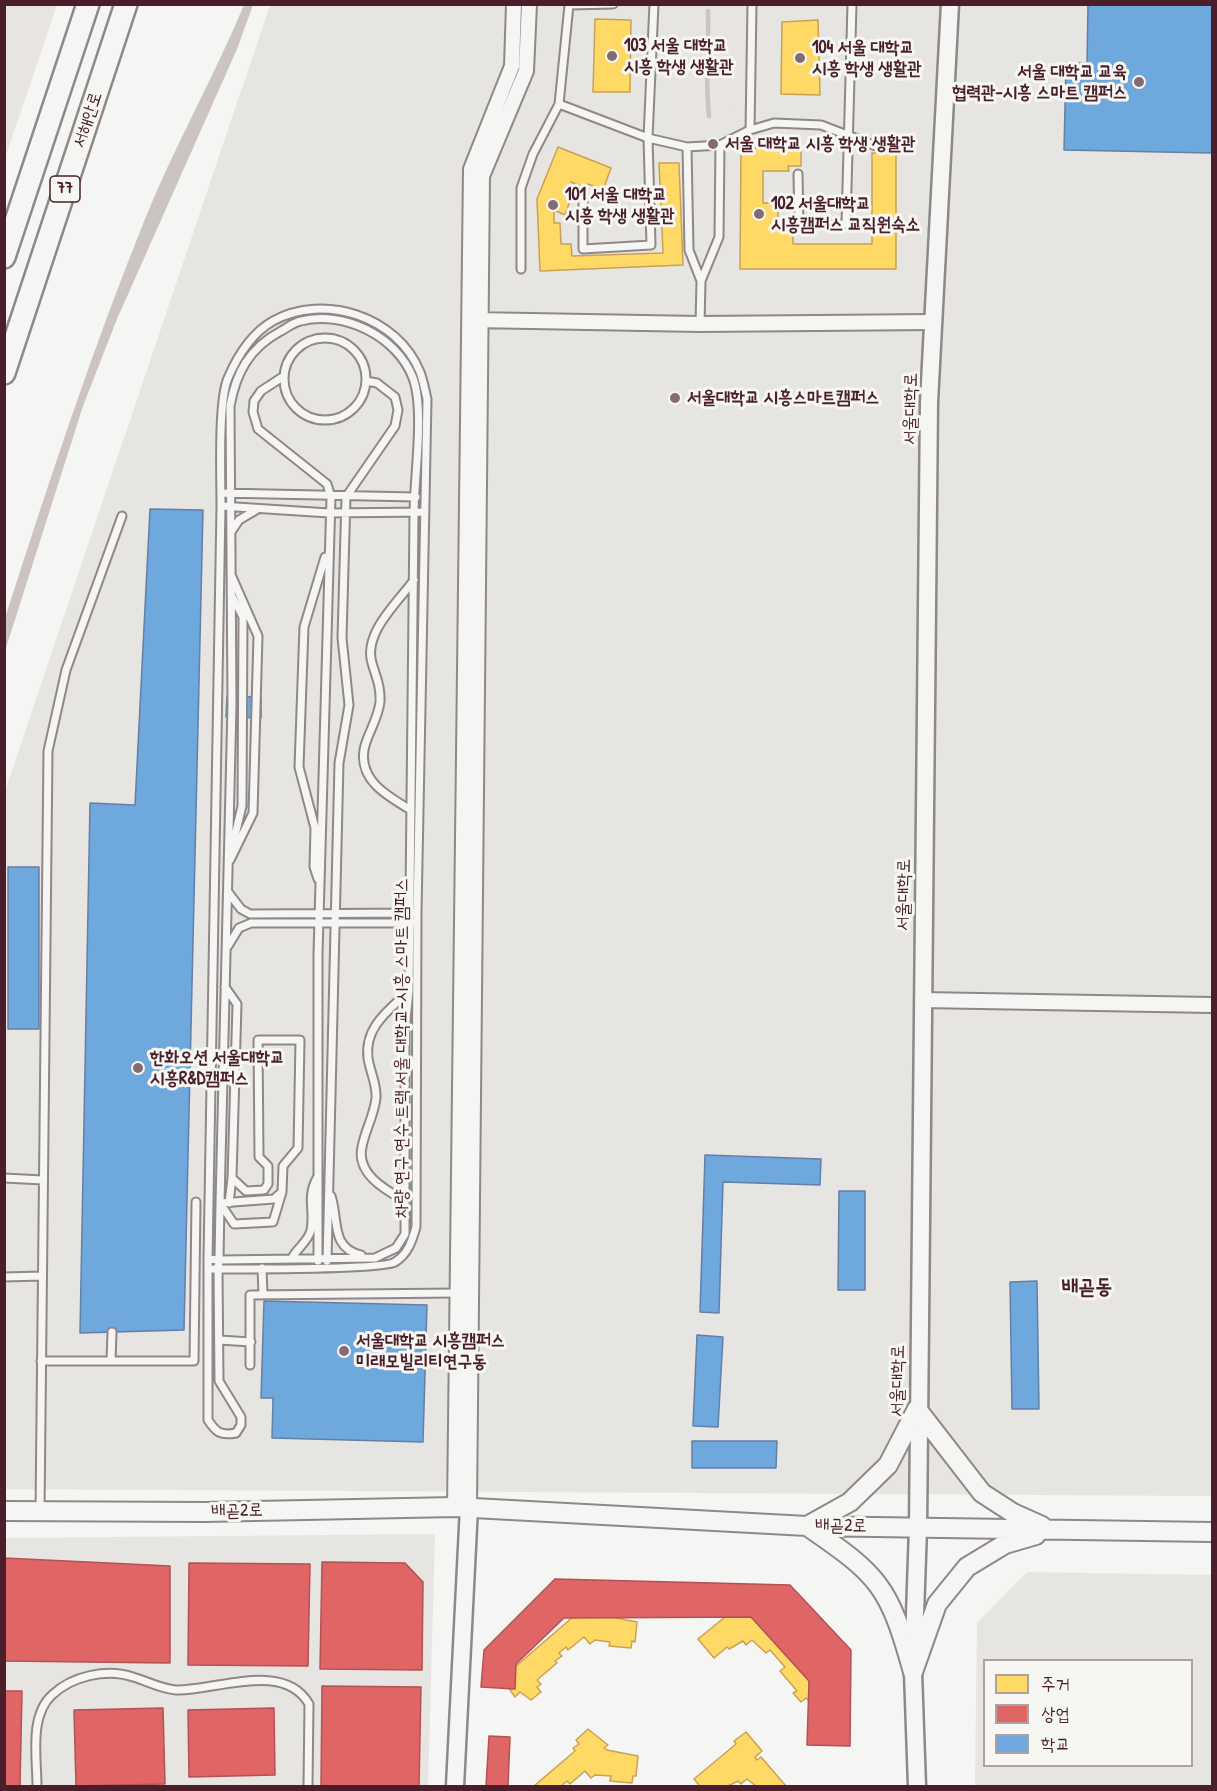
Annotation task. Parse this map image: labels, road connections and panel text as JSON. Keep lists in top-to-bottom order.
{
  "streets": {
    "main road": ["서해안로", "77", "배곧2로"],
    "street": ["서울대학로"],
    "lane": ["차량 연구 연수 트랙 서울 대학교-시흥 스마트 캠퍼스"]
  },
  "crossings": [
    ["서울대학로", "배곧2로"]
  ],
  "districts": ["배곧동"],
  "places": [
    "103 서울 대학교 시흥 학생 생활관",
    "104 서울 대학교 시흥 학생 생활관",
    "서울 대학교 교육 협력관-시흥 스마트 캠퍼스",
    "서울 대학교 시흥 학생 생활관",
    "101 서울 대학교 시흥 학생 생활관",
    "102 서울대학교 시흥캠퍼스 교직원숙소",
    "서울대학교 시흥스마트캠퍼스",
    "한화오션 서울대학교 시흥R&D캠퍼스",
    "서울대학교 시흥캠퍼스 미래모빌리티연구동"
  ],
  "legend": ["주거", "상업", "학교"]
}
